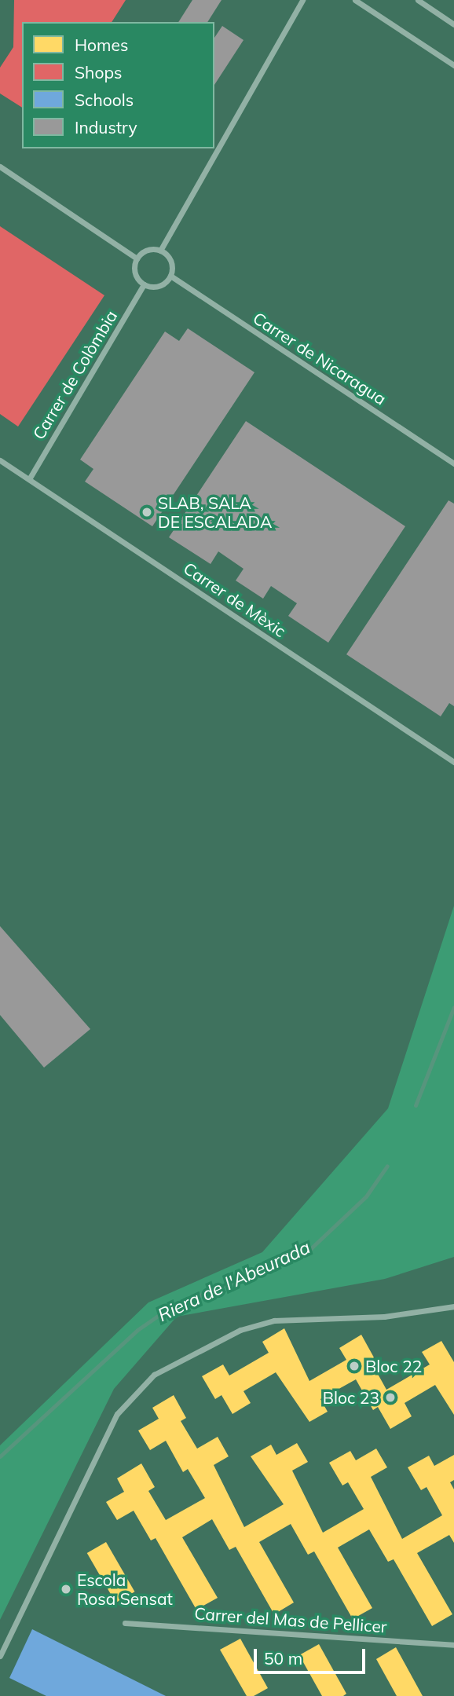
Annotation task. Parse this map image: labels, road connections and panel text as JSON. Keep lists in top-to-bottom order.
{
  "streets": {
    "street": [
      "Carrer de Nicaragua",
      "Carrer de Colòmbia",
      "Carrer de Mèxic",
      "Carrer del Mas de Pellicer"
    ]
  },
  "crossings": [
    ["Carrer de Nicaragua", "Carrer de Colòmbia"],
    ["Carrer de Colòmbia", "Carrer de Mèxic"]
  ],
  "water": ["Riera de l'Abeurada"],
  "places": [
    "SLAB, SALA DE ESCALADA",
    "Bloc 22",
    "Bloc 23",
    "Escola Rosa Sensat"
  ],
  "legend": [
    "Homes",
    "Shops",
    "Schools",
    "Industry"
  ],
  "scale_bar": "50 m"
}
